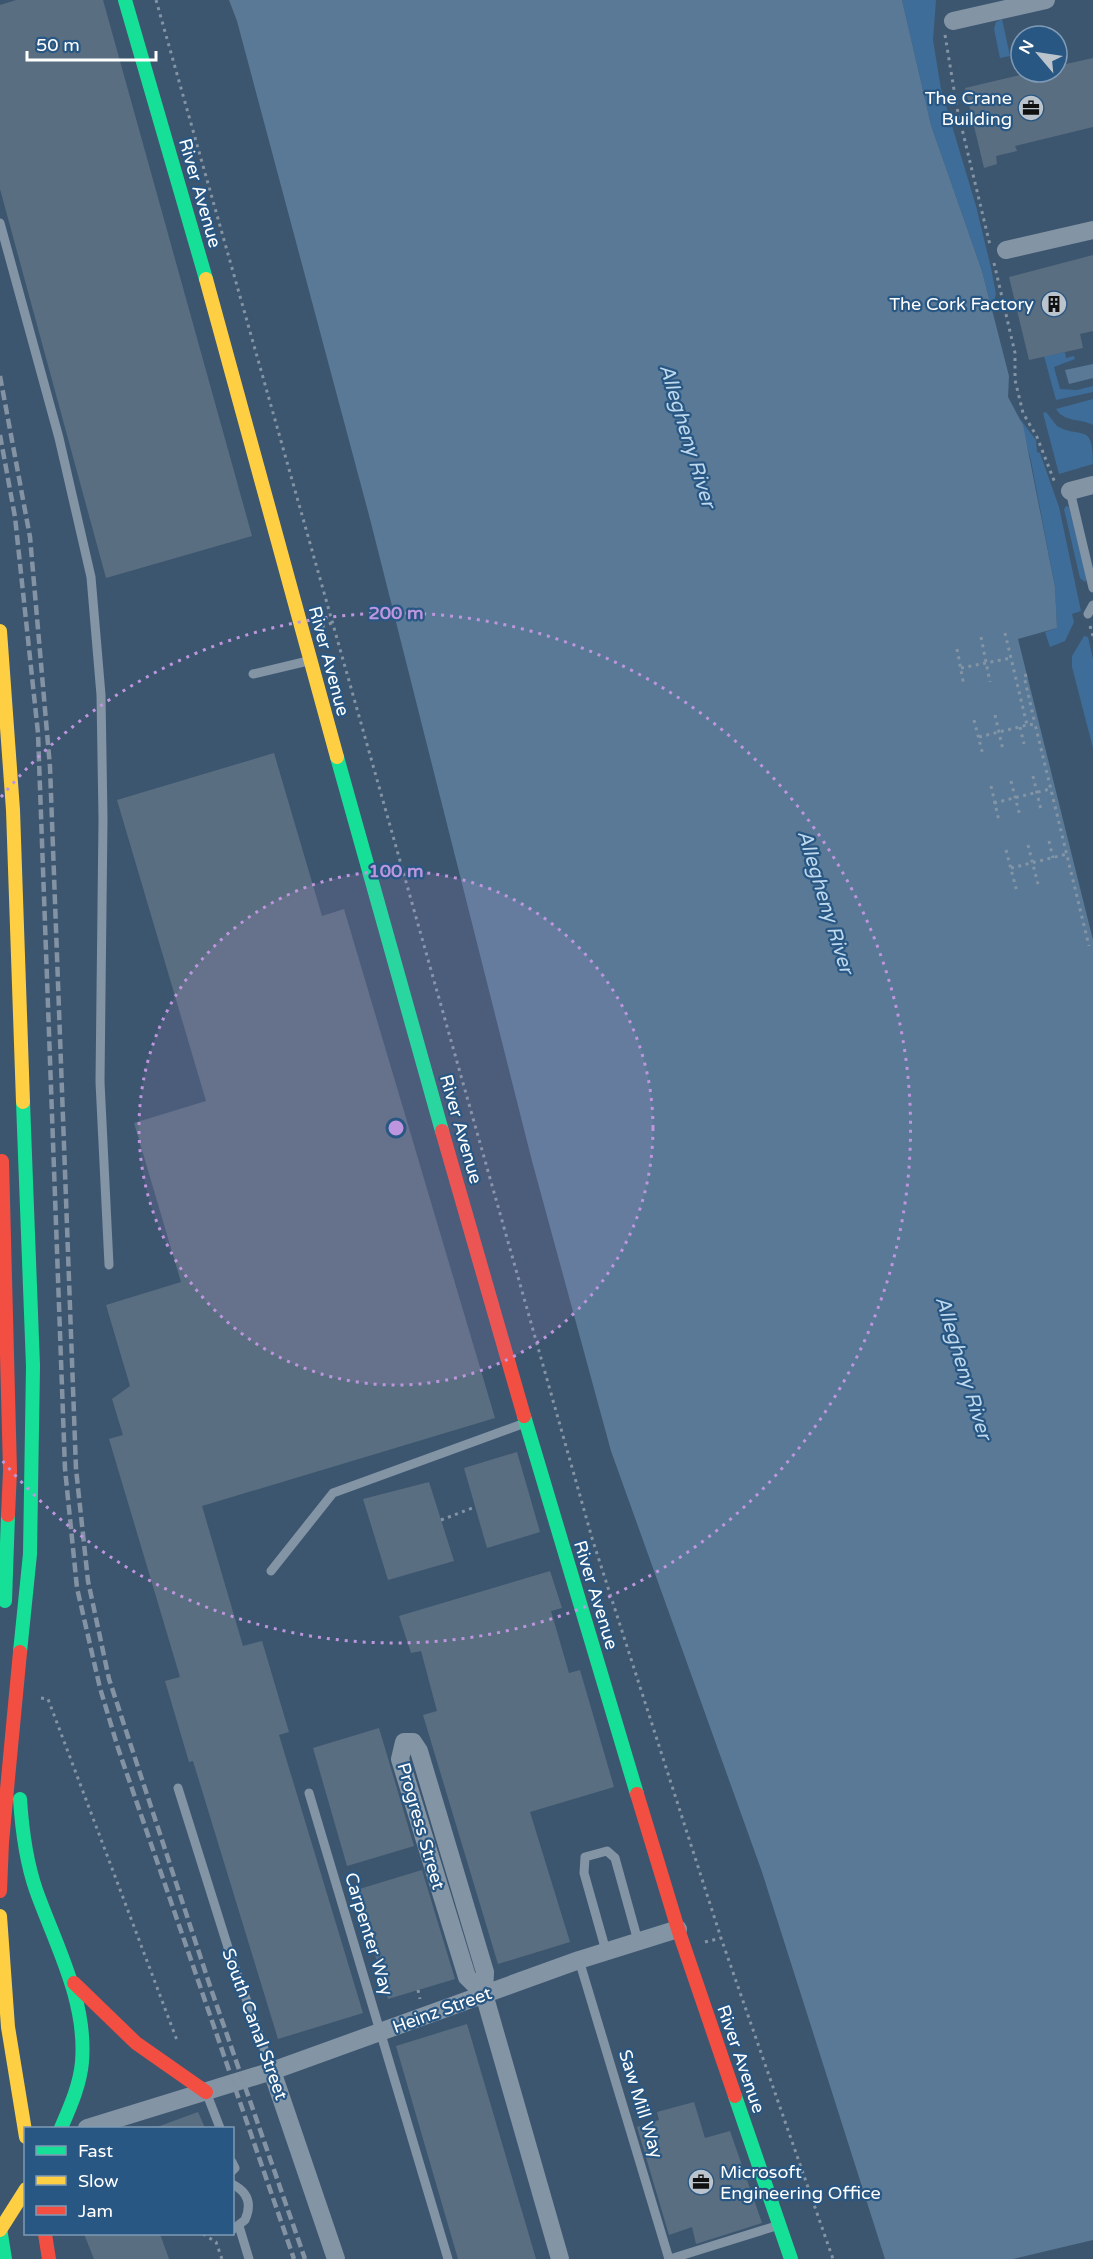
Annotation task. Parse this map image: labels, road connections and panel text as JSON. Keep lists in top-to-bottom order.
{
  "streets": {
    "main road": ["River Avenue"],
    "street": ["Progress Street", "Heinz Street", "South Canal Street"],
    "lane": ["Carpenter Way", "Saw Mill Way"]
  },
  "crossings": [
    ["River Avenue", "Heinz Street"],
    ["Progress Street", "Heinz Street"],
    ["Carpenter Way", "Heinz Street"],
    ["Heinz Street", "South Canal Street"],
    ["Heinz Street", "Saw Mill Way"]
  ],
  "water": ["Allegheny River"],
  "places": {
    "office": ["The Crane Building", "Microsoft Engineering Office"],
    "building": ["The Cork Factory"]
  },
  "legend": ["Fast", "Slow", "Jam"],
  "scale_bar": "50 m",
  "north": "top left",
  "rings": ["200 m", "100 m"]
}
